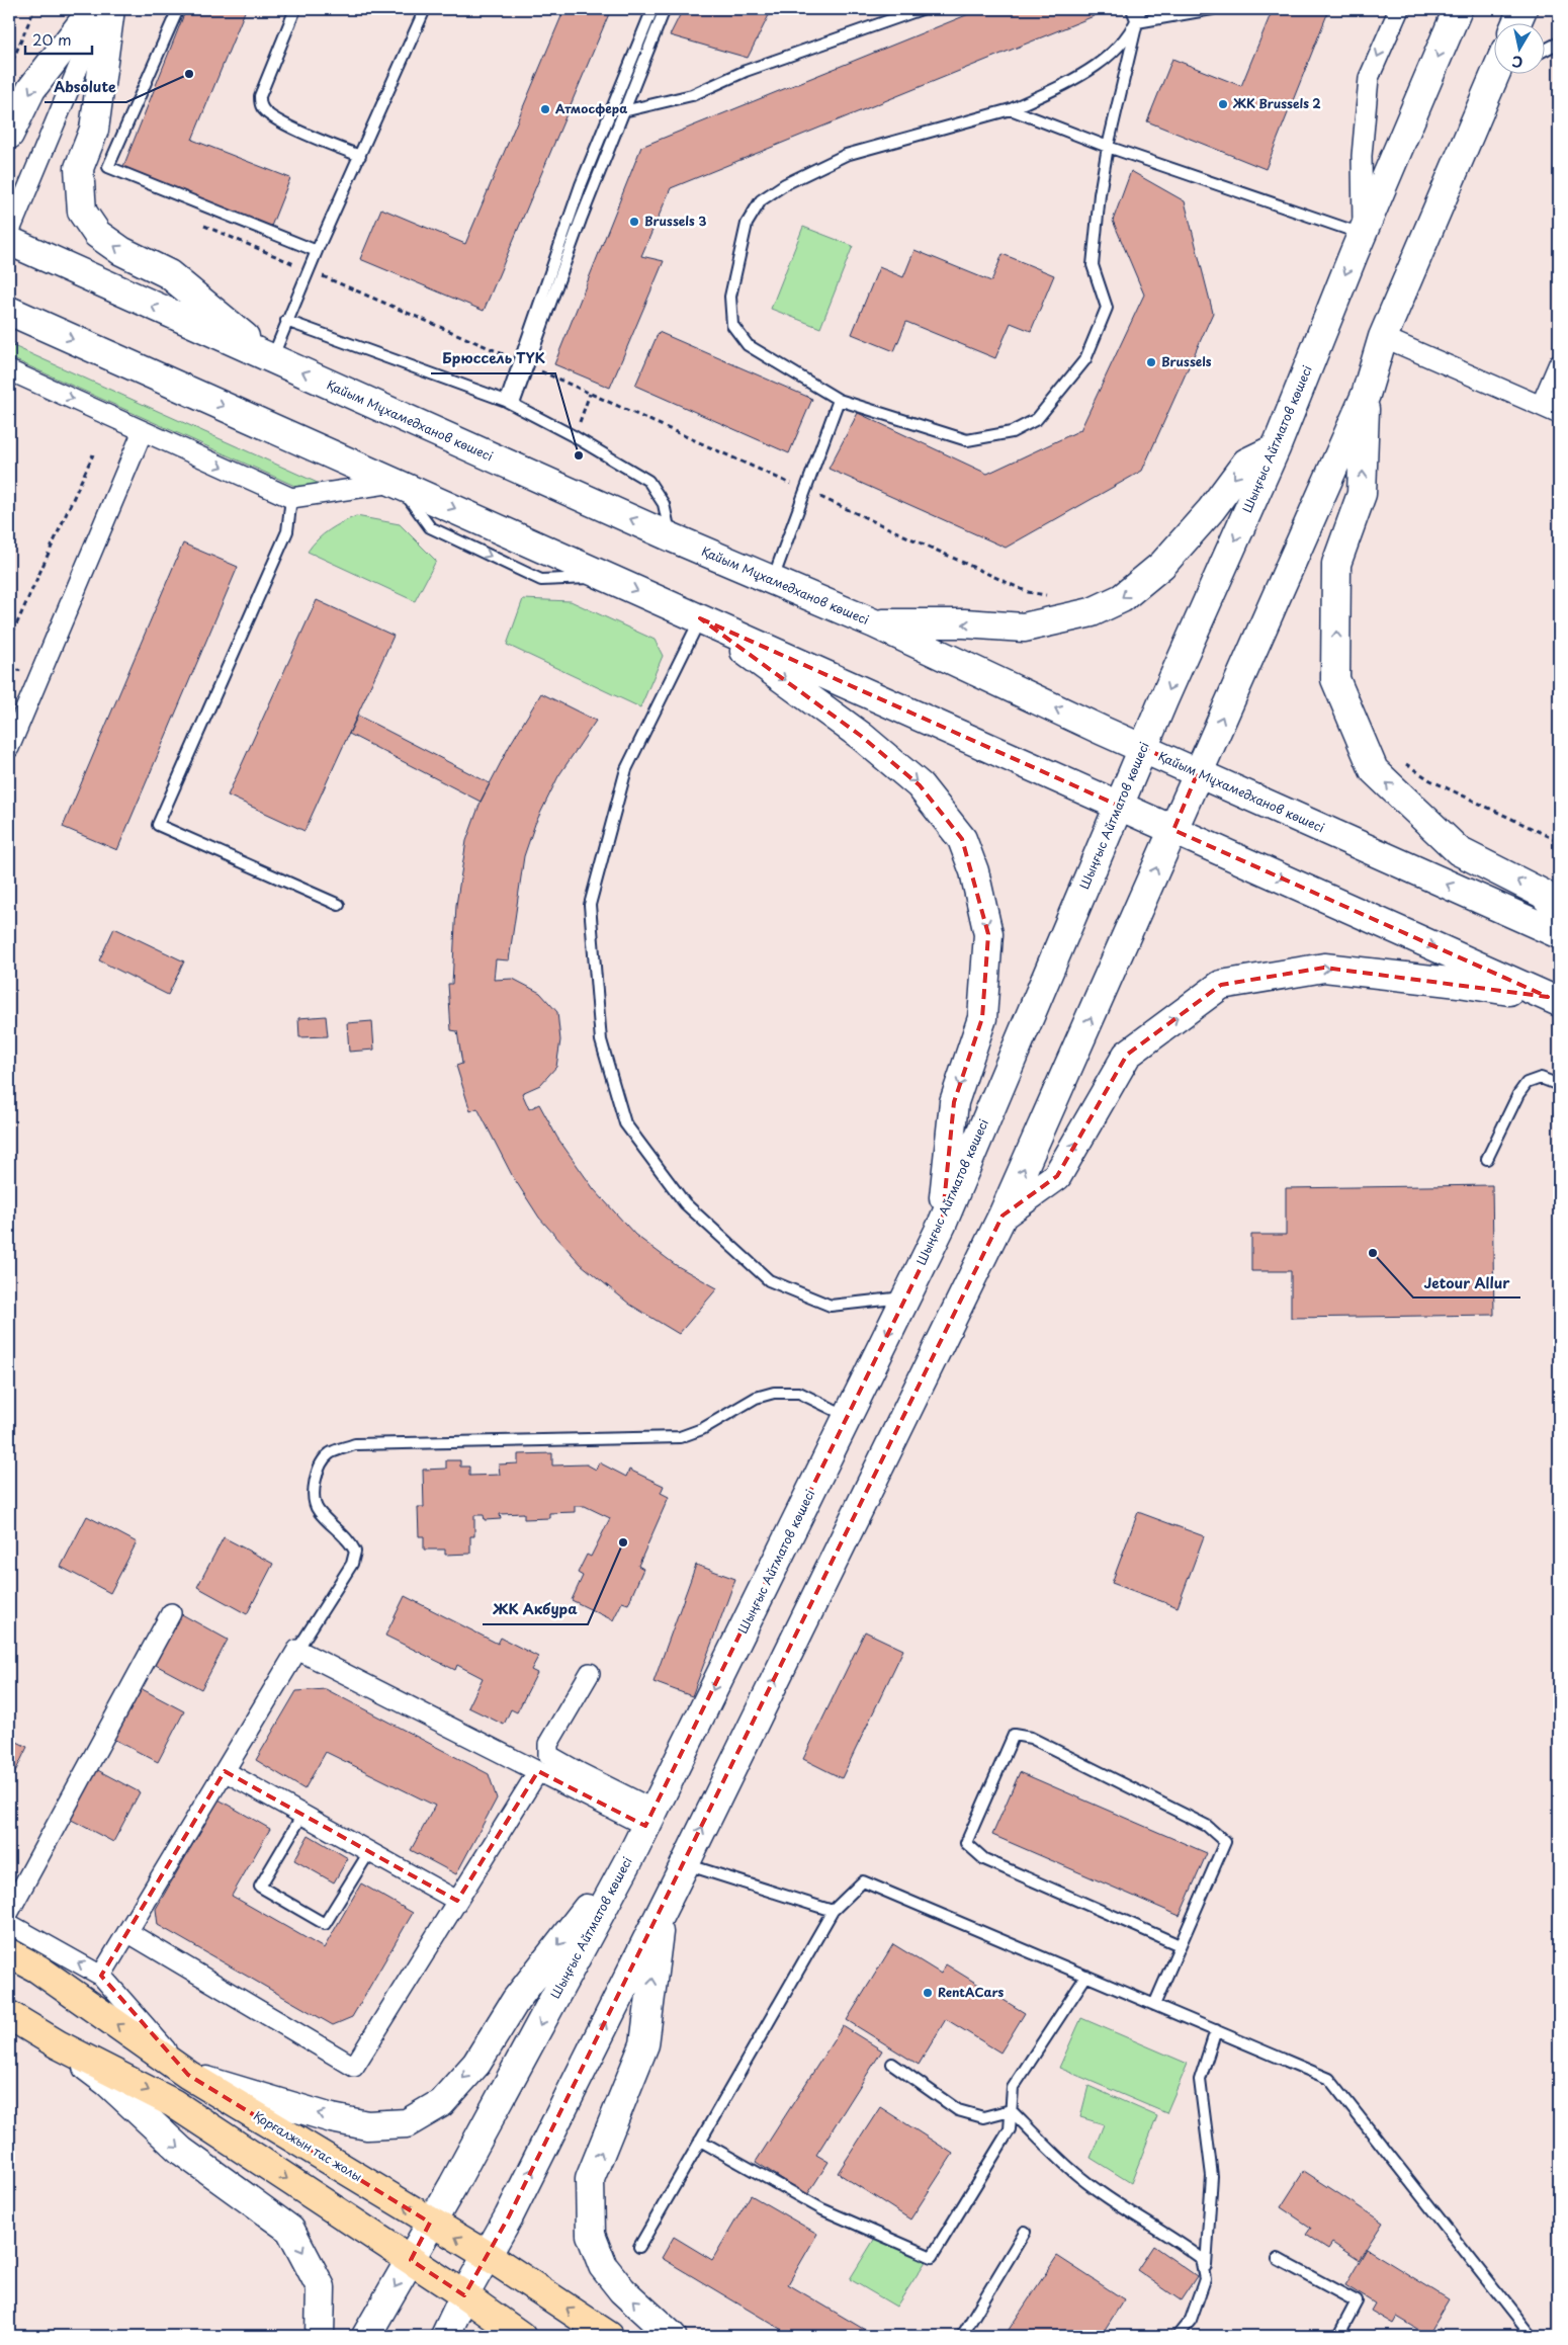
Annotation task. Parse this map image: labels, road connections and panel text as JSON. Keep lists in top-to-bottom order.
{
  "streets": {
    "main road": ["Қайым Мұхамедханов көшесі", "Шыңғыс Айтматов көшесі", "Қорғалжын тас жолы"]
  },
  "crossings": [
    ["Қайым Мұхамедханов көшесі", "Шыңғыс Айтматов көшесі"],
    ["Шыңғыс Айтматов көшесі", "Қорғалжын тас жолы"]
  ],
  "places": [
    "Absolute",
    "ЖК Brussels 2",
    "Атмосфера",
    "Brussels 3",
    "Brussels",
    "Брюссель ТҮК",
    "Jetour Allur",
    "ЖК Акбура",
    "RentACars"
  ],
  "scale_bar": "20 m",
  "north": "bottom"
}
